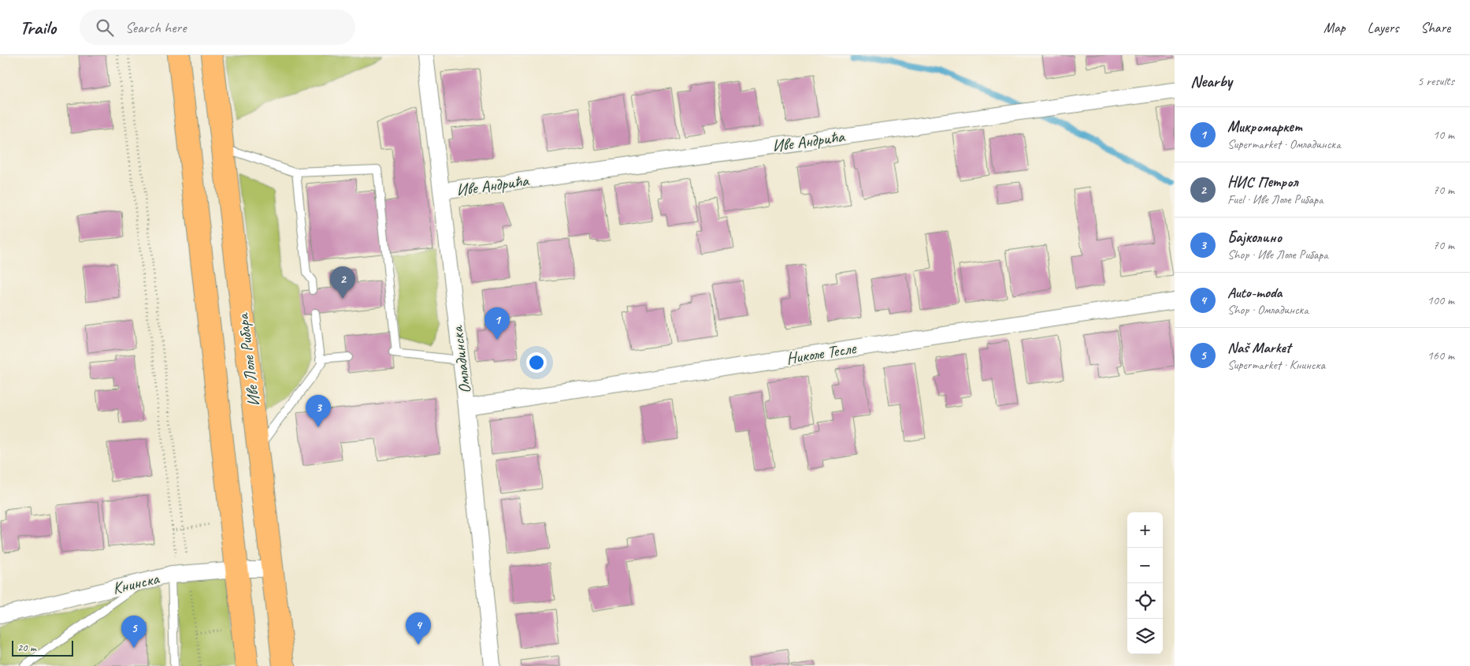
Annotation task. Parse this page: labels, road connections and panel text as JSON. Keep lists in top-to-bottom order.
{
  "streets": {
    "main road": ["Иве Лоле Рибара"],
    "street": [
      "Иве Андрића",
      "Николе Тесле",
      "Омладинска",
      "Книнска"
    ]
  },
  "crossings": [
    ["Иве Андрића", "Омладинска"],
    ["Николе Тесле", "Омладинска"],
    ["Иве Лоле Рибара", "Книнска"]
  ],
  "scale_bar": "20 m",
  "page": {
    "header": "Trailo",
    "search": "Search here",
    "nav": ["Map", "Layers", "Share"],
    "heading": ["Nearby", "5 results"],
    "list": [
      {
        "mark": "1",
        "name": "Микромаркет",
        "note": "Supermarket · Омладинска",
        "value": "10 m"
      },
      {
        "mark": "2",
        "name": "НИС Петрол",
        "note": "Fuel · Иве Лоле Рибара",
        "value": "70 m"
      },
      {
        "mark": "3",
        "name": "Бајколино",
        "note": "Shop · Иве Лоле Рибара",
        "value": "70 m"
      },
      {
        "mark": "4",
        "name": "Auto-moda",
        "note": "Shop · Омладинска",
        "value": "100 m"
      },
      {
        "mark": "5",
        "name": "Naš Market",
        "note": "Supermarket · Книнска",
        "value": "160 m"
      }
    ],
    "pins": [
      "2",
      "1",
      "3",
      "4",
      "5"
    ],
    "map_buttons": ["+", "−"],
    "scale": "20 m"
  }
}
